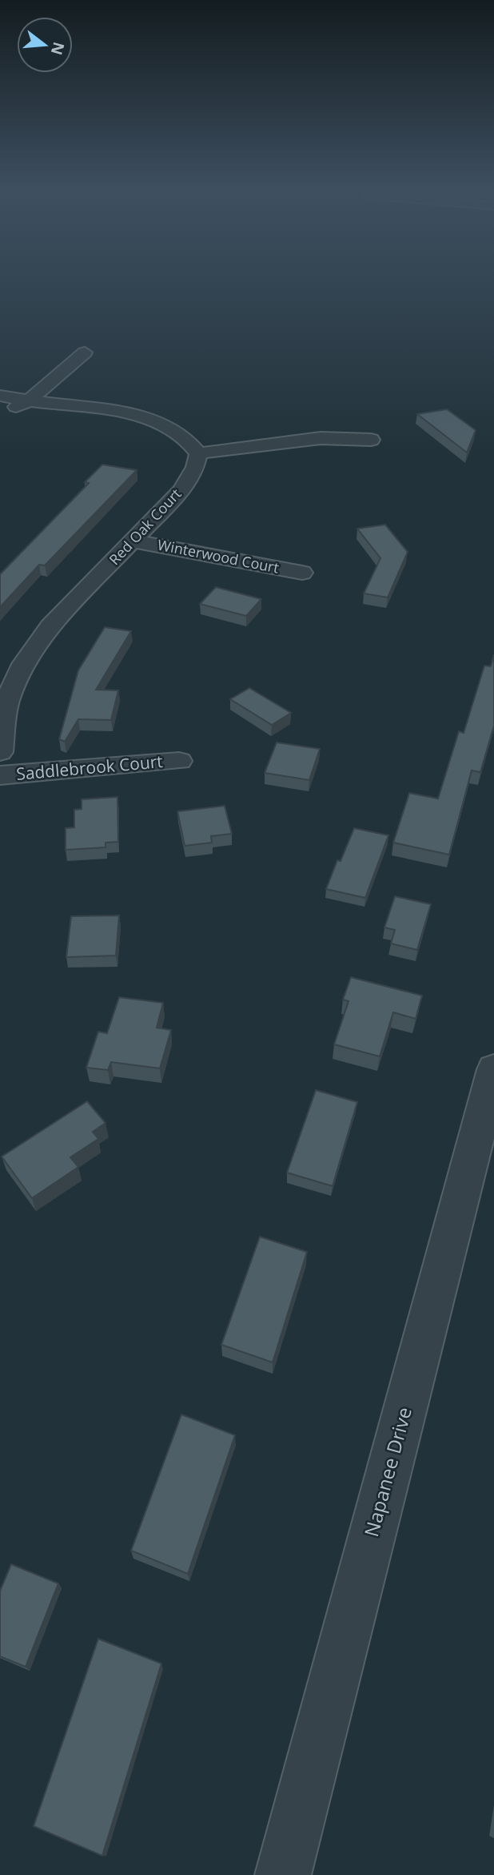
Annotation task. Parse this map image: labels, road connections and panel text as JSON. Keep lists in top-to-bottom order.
{
  "streets": {
    "street": [
      "Red Oak Court",
      "Winterwood Court",
      "Saddlebrook Court",
      "Napanee Drive"
    ]
  },
  "crossings": [
    ["Red Oak Court", "Winterwood Court"]
  ],
  "north": "right"
}
